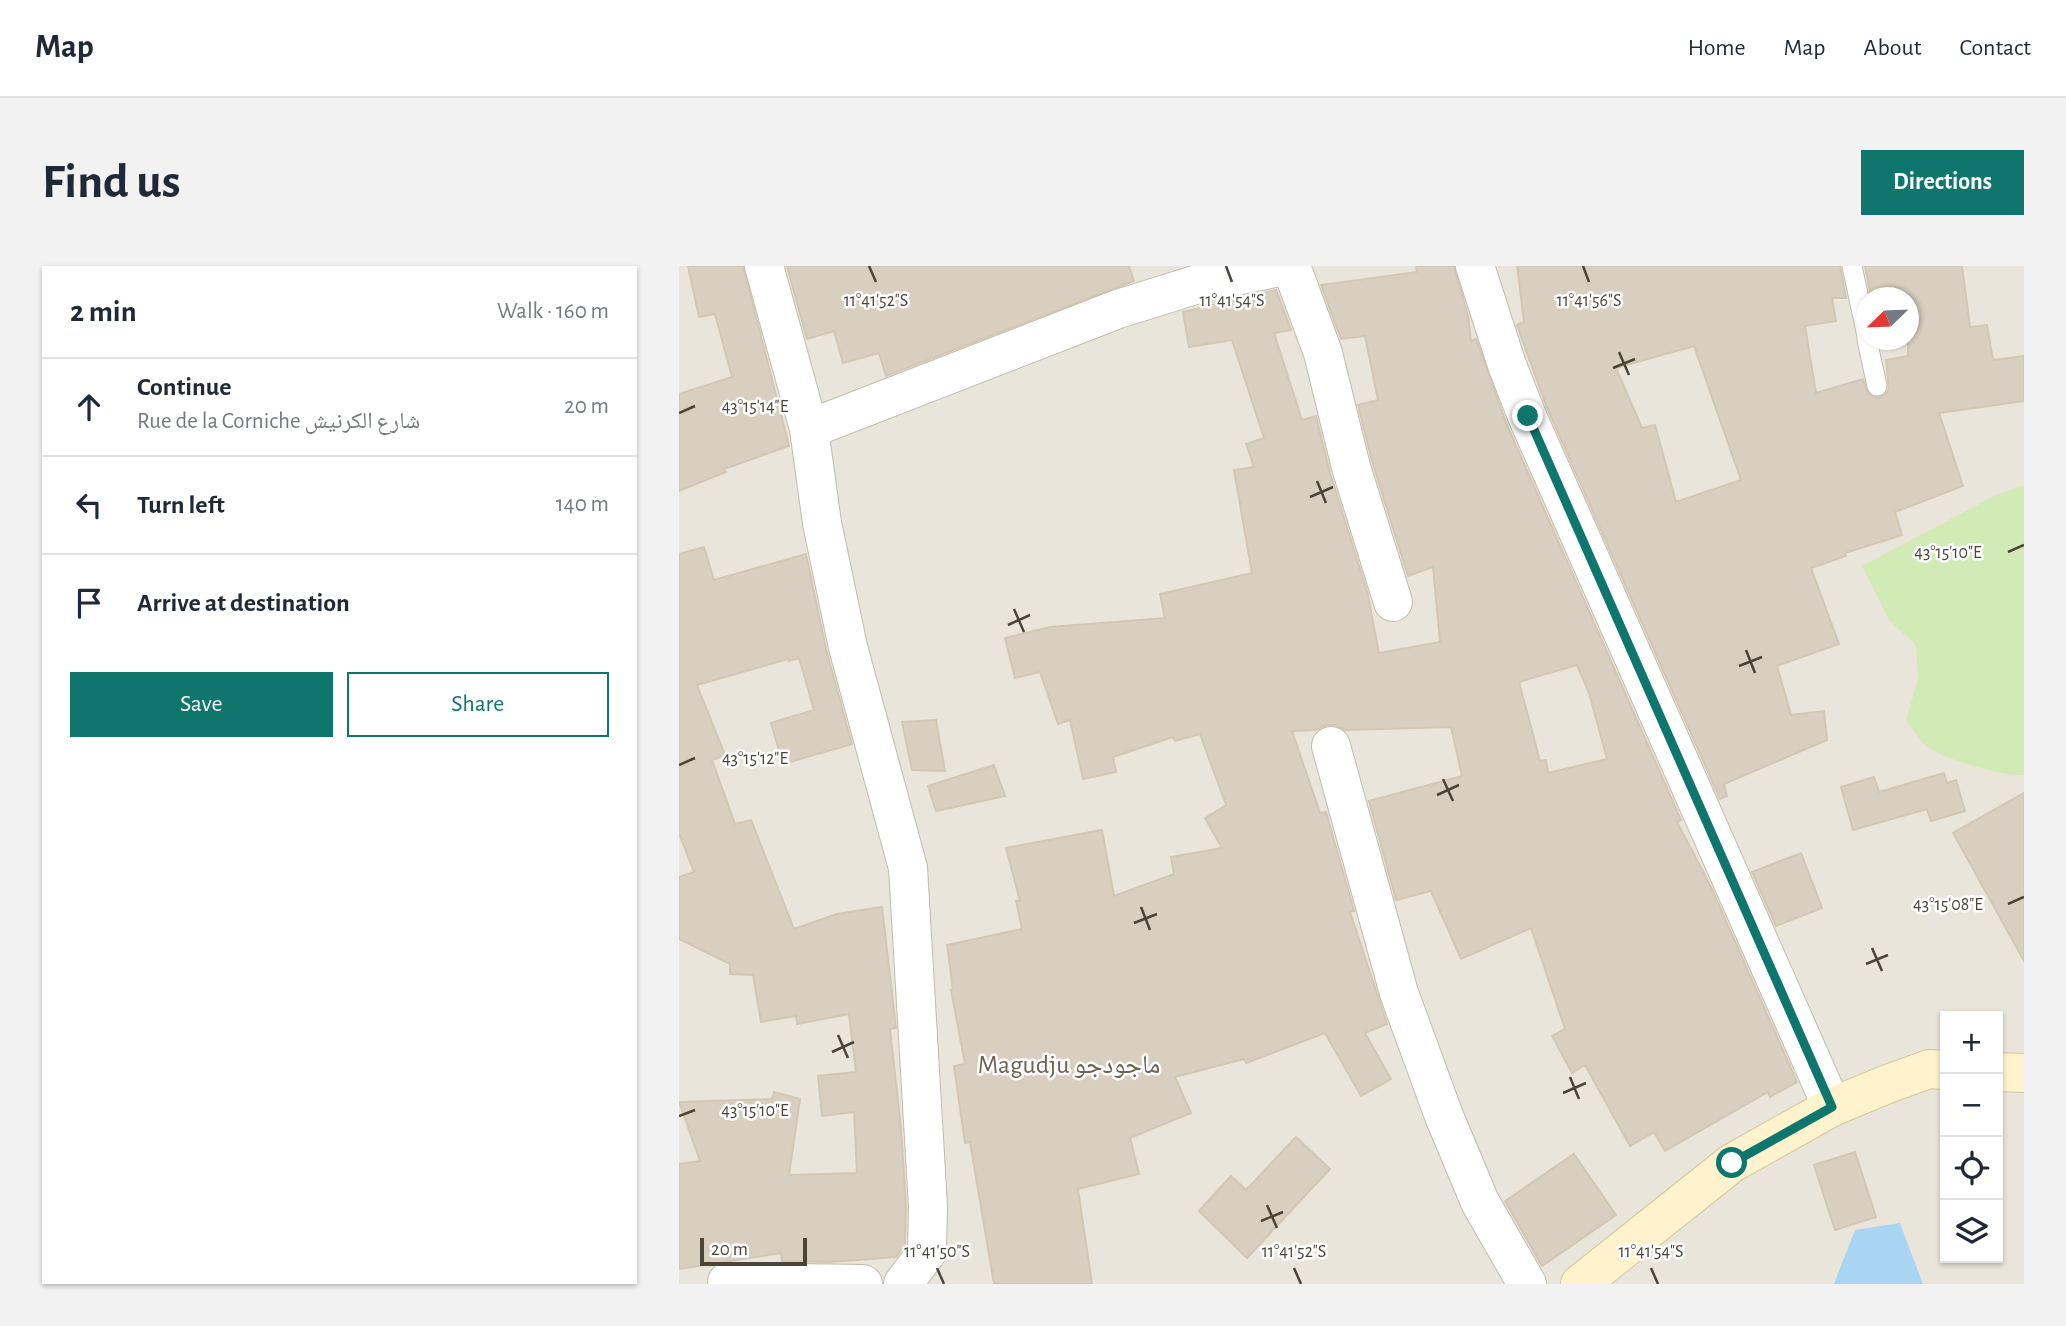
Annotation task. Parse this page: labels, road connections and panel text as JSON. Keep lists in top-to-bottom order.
{
  "districts": ["Magudju ماجودجو"],
  "scale_bar": "20 m",
  "north": "bottom left",
  "page": {
    "header": "Map",
    "nav": [
      "Home",
      "Map",
      "About",
      "Contact"
    ],
    "buttons": [
      "Directions",
      ["Save", "Share"]
    ],
    "title": "Find us",
    "heading": ["2 min", "Walk · 160 m"],
    "list": [
      ["Continue", "Rue de la Corniche شارع الكرنيش", "20 m"],
      ["Turn left", "140 m"],
      "Arrive at destination"
    ],
    "map_buttons": ["+", "−"],
    "scale": "20 m"
  },
  "coordinates": [
    "11°41'52\"S",
    "11°41'54\"S",
    "11°41'56\"S",
    "43°15'14\"E",
    "43°15'10\"E",
    "43°15'12\"E",
    "43°15'08\"E",
    "11°41'50\"S"
  ]
}
